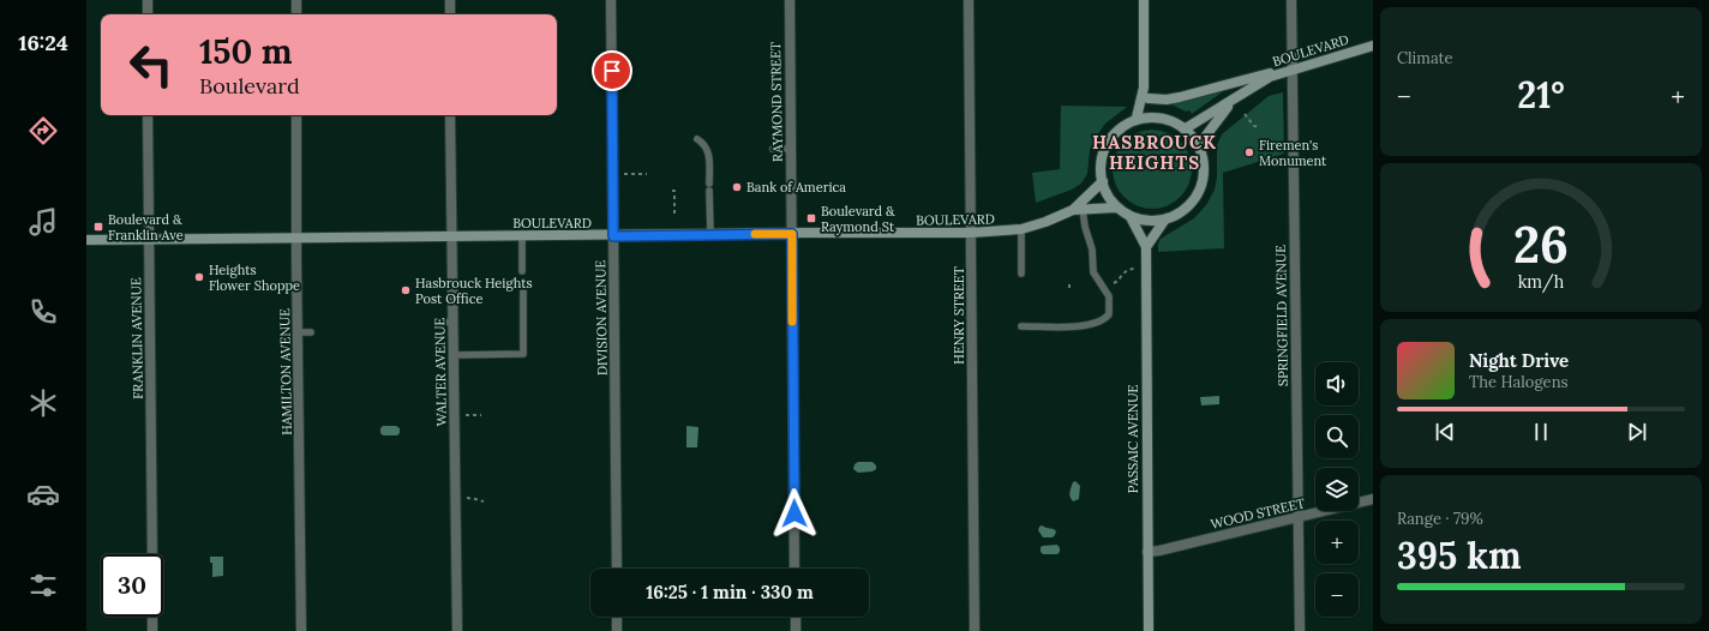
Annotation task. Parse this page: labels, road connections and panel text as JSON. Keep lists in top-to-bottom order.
{
  "streets": {
    "street": [
      "BOULEVARD",
      "RAYMOND STREET",
      "HENRY STREET",
      "SPRINGFIELD AVENUE",
      "DIVISION AVENUE",
      "FRANKLIN AVENUE",
      "HAMILTON AVENUE",
      "WALTER AVENUE",
      "PASSAIC AVENUE",
      "WOOD STREET"
    ]
  },
  "crossings": [
    ["BOULEVARD", "RAYMOND STREET"],
    ["BOULEVARD", "HENRY STREET"],
    ["BOULEVARD", "SPRINGFIELD AVENUE"],
    ["BOULEVARD", "DIVISION AVENUE"],
    ["BOULEVARD", "FRANKLIN AVENUE"],
    ["BOULEVARD", "HAMILTON AVENUE"],
    ["BOULEVARD", "WALTER AVENUE"],
    ["BOULEVARD", "PASSAIC AVENUE"],
    ["SPRINGFIELD AVENUE", "WOOD STREET"],
    ["PASSAIC AVENUE", "WOOD STREET"]
  ],
  "districts": ["HASBROUCK HEIGHTS"],
  "places": {
    "other": [
      "Firemen's Monument",
      "Bank of America",
      "Heights Flower Shoppe",
      "Hasbrouck Heights Post Office"
    ],
    "transit": ["Boulevard & Raymond St", "Boulevard & Franklin Ave"]
  },
  "page": {
    "tabs": "16:24",
    "tile": [
      "Climate",
      ["Range · 79%", "395 km"]
    ],
    "turn": ["150 m", "Boulevard"],
    "heat": ["−", "21°", "+"],
    "song": ["Night Drive", "The Halogens"],
    "map_buttons": ["+", "−"],
    "limit": "30",
    "trip": "16:25 · 1 min · 330 m",
    "gauge": ["26", "km/h"]
  }
}
